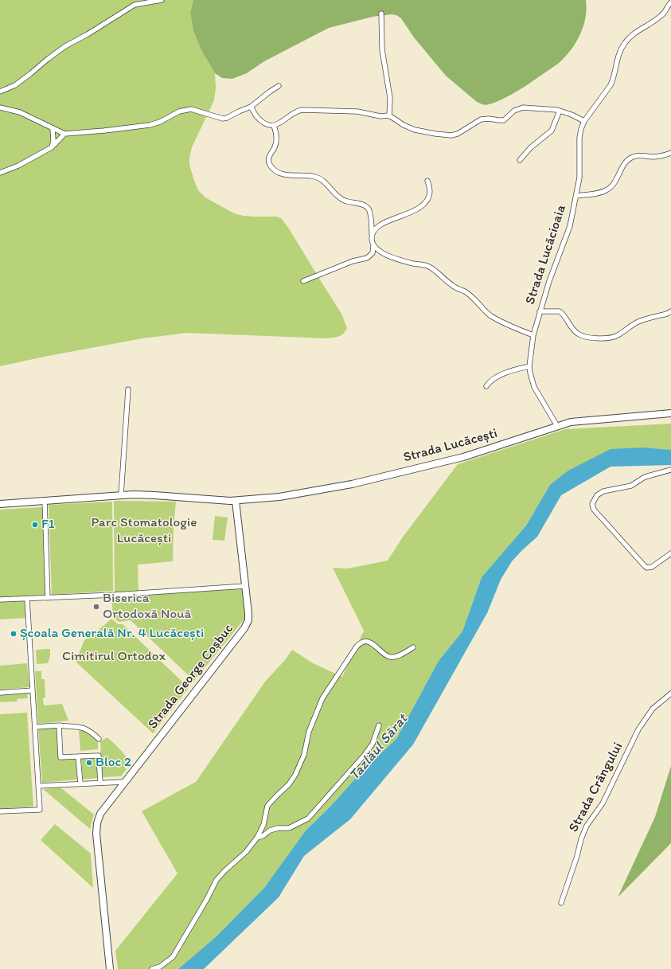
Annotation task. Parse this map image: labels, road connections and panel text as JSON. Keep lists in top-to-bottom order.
{
  "streets": {
    "main road": ["Strada Lucăcești", "Strada George Coșbuc"],
    "street": ["Strada Lucăcioaia", "Strada Crângului"]
  },
  "crossings": [
    ["Strada Lucăcioaia", "Strada Lucăcești"],
    ["Strada Lucăcești", "Strada George Coșbuc"]
  ],
  "water": ["Tazlăul Sărat"],
  "parks": ["Parc Stomatologie Lucăcești", "Cimitirul Ortodox"],
  "places": [
    "F1",
    "Biserica Ortodoxă Nouă",
    "Școala Generală Nr. 4 Lucăcești",
    "Bloc 2"
  ]
}
